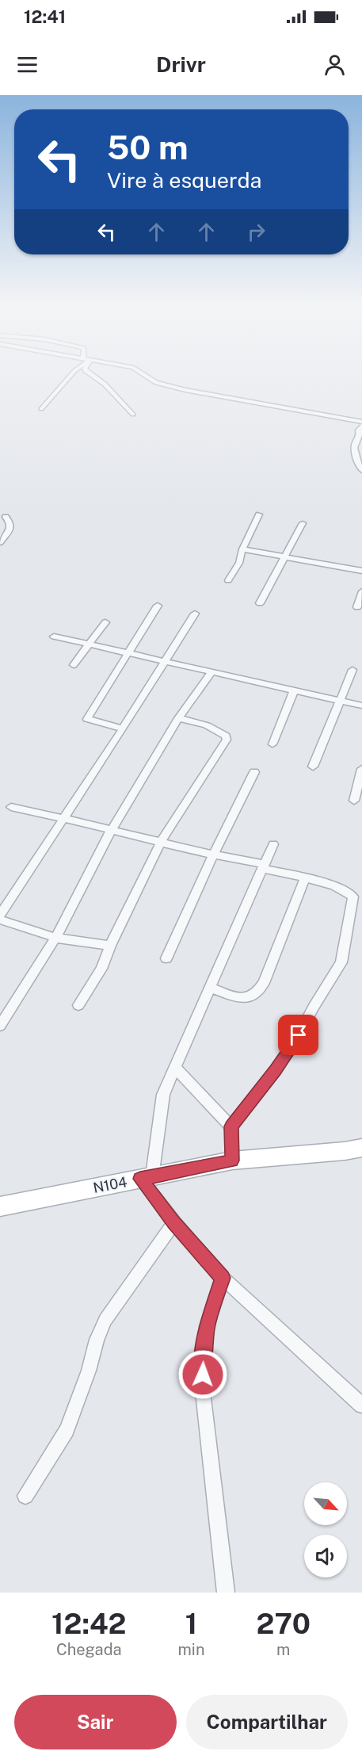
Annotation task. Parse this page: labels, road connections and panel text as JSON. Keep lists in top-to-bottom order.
{
  "streets": {
    "street": ["N104"]
  },
  "north": "bottom right",
  "page": {
    "status": "12:41",
    "header": "Drivr",
    "turn": ["50 m", "Vire à esquerda"],
    "eta": [
      "12:42",
      "Chegada",
      "1",
      "min",
      "270",
      "m"
    ],
    "buttons": ["Sair", "Compartilhar"]
  }
}
